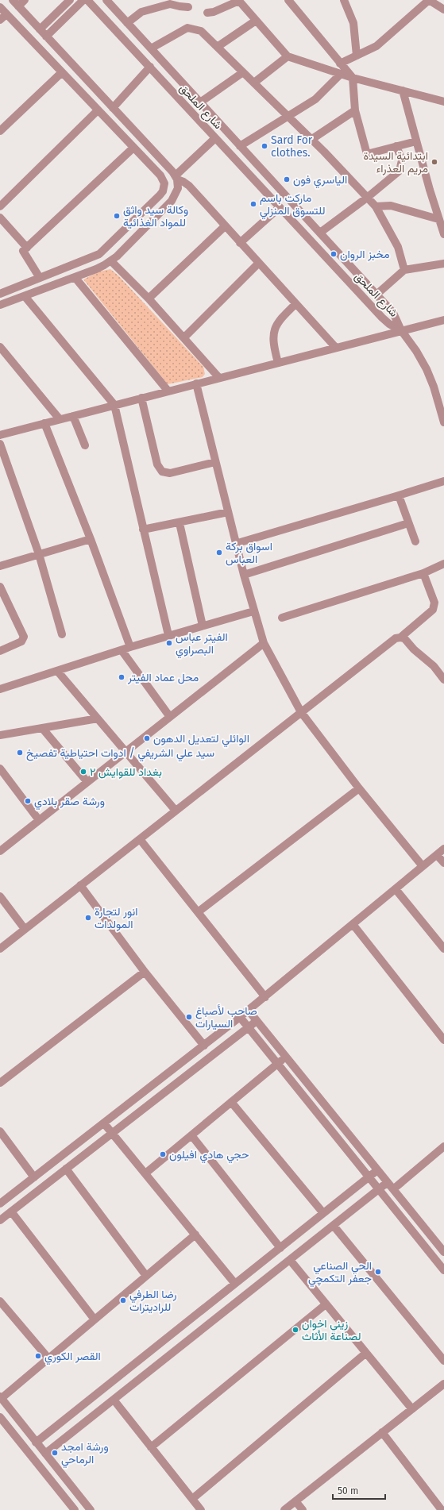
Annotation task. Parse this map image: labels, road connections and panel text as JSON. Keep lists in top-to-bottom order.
{
  "streets": {
    "street": ["شارع الملحق"]
  },
  "places": [
    "Sard For clothes.",
    "ابتدائية السيدة مريم العذراء",
    "الياسري فون",
    "ماركت باسم للتسوق المنزلي",
    "وكالة سيد واثق للمواد الغذائية",
    "مخبز الروان",
    "اسواق بركة العباس",
    "الفيتر عباس البصراوي",
    "محل عماد الفيتر",
    "الوائلي لتعديل الدهون",
    "سيد علي الشريفي / ادوات احتياطية تفصيخ",
    "بغداد للقوايش ٢",
    "ورشة صقر بلادي",
    "انور لتجارة المولدات",
    "صاحب لأصباغ السيارات",
    "حجي هادي افيلون",
    "الحي الصناعي جعفر التكمچي",
    "رضا الطرفي للراديترات",
    "زيني اخوان لصناعة الأثاث",
    "القصر الكوري",
    "ورشة امجد الرماحي"
  ],
  "scale_bar": "50 m"
}
